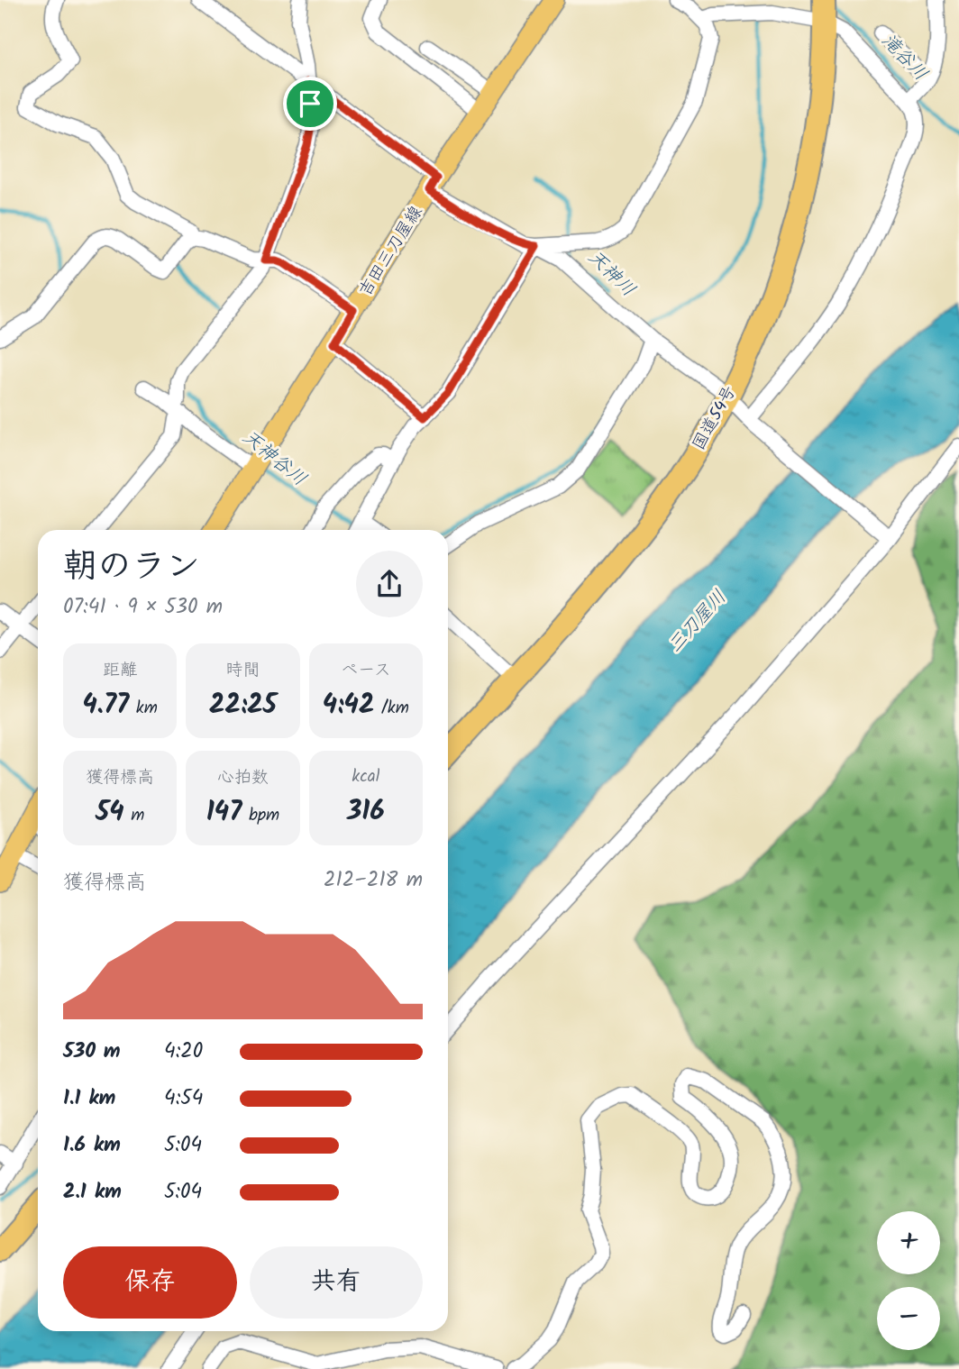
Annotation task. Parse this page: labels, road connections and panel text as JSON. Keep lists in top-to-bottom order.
{
  "streets": {
    "highway": ["国道54号"],
    "main road": ["吉田三刀屋線"]
  },
  "water": [
    "滝谷川",
    "天神川",
    "天神谷川",
    "三刀屋川"
  ],
  "page": {
    "heading": ["朝のラン", "07:41 · 9 × 530 m"],
    "stats": [
      ["距離", "4.77 km"],
      ["時間", "22:25"],
      ["ペース", "4:42 /km"],
      ["獲得標高", "54 m"],
      ["心拍数", "147 bpm"],
      ["kcal", "316"]
    ],
    "chart": ["獲得標高", "212–218 m"],
    "list": [
      {
        "name": "530 m",
        "note": "4:20"
      },
      {
        "name": "1.1 km",
        "note": "4:54"
      },
      {
        "name": "1.6 km",
        "note": "5:04"
      },
      {
        "name": "2.1 km",
        "note": "5:04"
      }
    ],
    "map_buttons": ["+", "−"],
    "buttons": ["保存", "共有"]
  }
}
